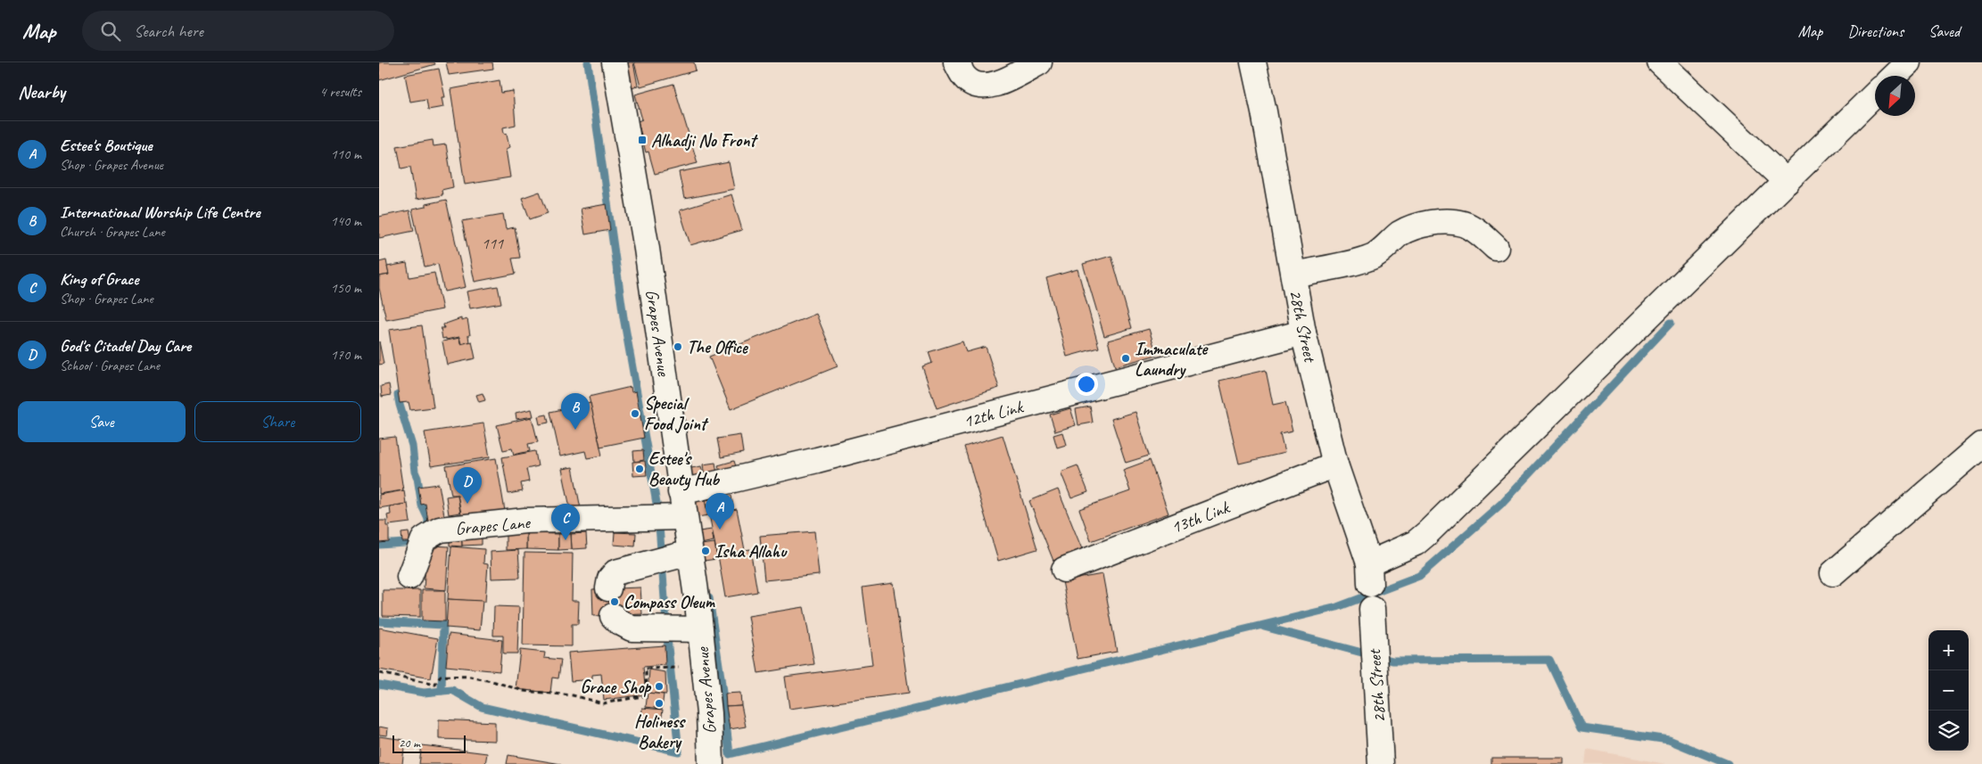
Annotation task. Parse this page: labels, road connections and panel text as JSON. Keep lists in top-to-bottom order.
{
  "streets": {
    "street": [
      "28th Street",
      "Grapes Avenue",
      "12th Link",
      "13th Link",
      "Grapes Lane"
    ]
  },
  "crossings": [
    ["28th Street", "12th Link"],
    ["28th Street", "13th Link"],
    ["Grapes Avenue", "12th Link"],
    ["Grapes Avenue", "Grapes Lane"]
  ],
  "places": {
    "transit": ["Alhadji No Front"],
    "other": [
      "The Office",
      "Immaculate Laundry",
      "Special Food Joint",
      "Estee's Beauty Hub",
      "Isha Allahu",
      "Compass Oleum",
      "Grace Shop",
      "Holiness Bakery"
    ]
  },
  "house_numbers": ["111"],
  "scale_bar": "20 m",
  "north": "bottom left",
  "page": {
    "header": "Map",
    "search": "Search here",
    "nav": ["Map", "Directions", "Saved"],
    "heading": ["Nearby", "4 results"],
    "list": [
      {
        "mark": "A",
        "name": "Estee's Boutique",
        "note": "Shop · Grapes Avenue",
        "value": "110 m"
      },
      {
        "mark": "B",
        "name": "International Worship Life Centre",
        "note": "Church · Grapes Lane",
        "value": "140 m"
      },
      {
        "mark": "C",
        "name": "King of Grace",
        "note": "Shop · Grapes Lane",
        "value": "150 m"
      },
      {
        "mark": "D",
        "name": "God's Citadel Day Care",
        "note": "School · Grapes Lane",
        "value": "170 m"
      }
    ],
    "buttons": ["Save", "Share"],
    "pins": [
      "B",
      "D",
      "A",
      "C"
    ],
    "map_buttons": ["+", "−"],
    "scale": "20 m"
  }
}
